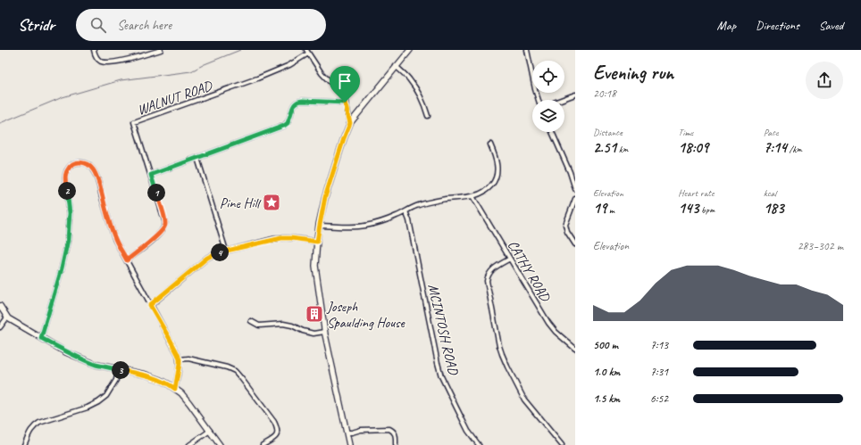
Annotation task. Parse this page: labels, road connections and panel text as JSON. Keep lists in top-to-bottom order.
{
  "streets": {
    "street": ["WALNUT ROAD", "CATHY ROAD", "MCINTOSH ROAD"]
  },
  "places": {
    "place": ["Pine Hill"],
    "building": ["Joseph Spaulding House"]
  },
  "page": {
    "header": "Stridr",
    "search": "Search here",
    "nav": ["Map", "Directions", "Saved"],
    "heading": ["Evening run", "20:18"],
    "stats": [
      ["Distance", "2.51 km"],
      ["Time", "18:09"],
      ["Pace", "7:14 /km"],
      ["Elevation", "19 m"],
      ["Heart rate", "143 bpm"],
      ["kcal", "183"]
    ],
    "pins": [
      "2",
      "1",
      "4",
      "3"
    ],
    "chart": ["Elevation", "283–302 m"],
    "list": [
      {
        "name": "500 m",
        "note": "7:13"
      },
      {
        "name": "1.0 km",
        "note": "7:31"
      },
      {
        "name": "1.5 km",
        "note": "6:52"
      }
    ]
  }
}
